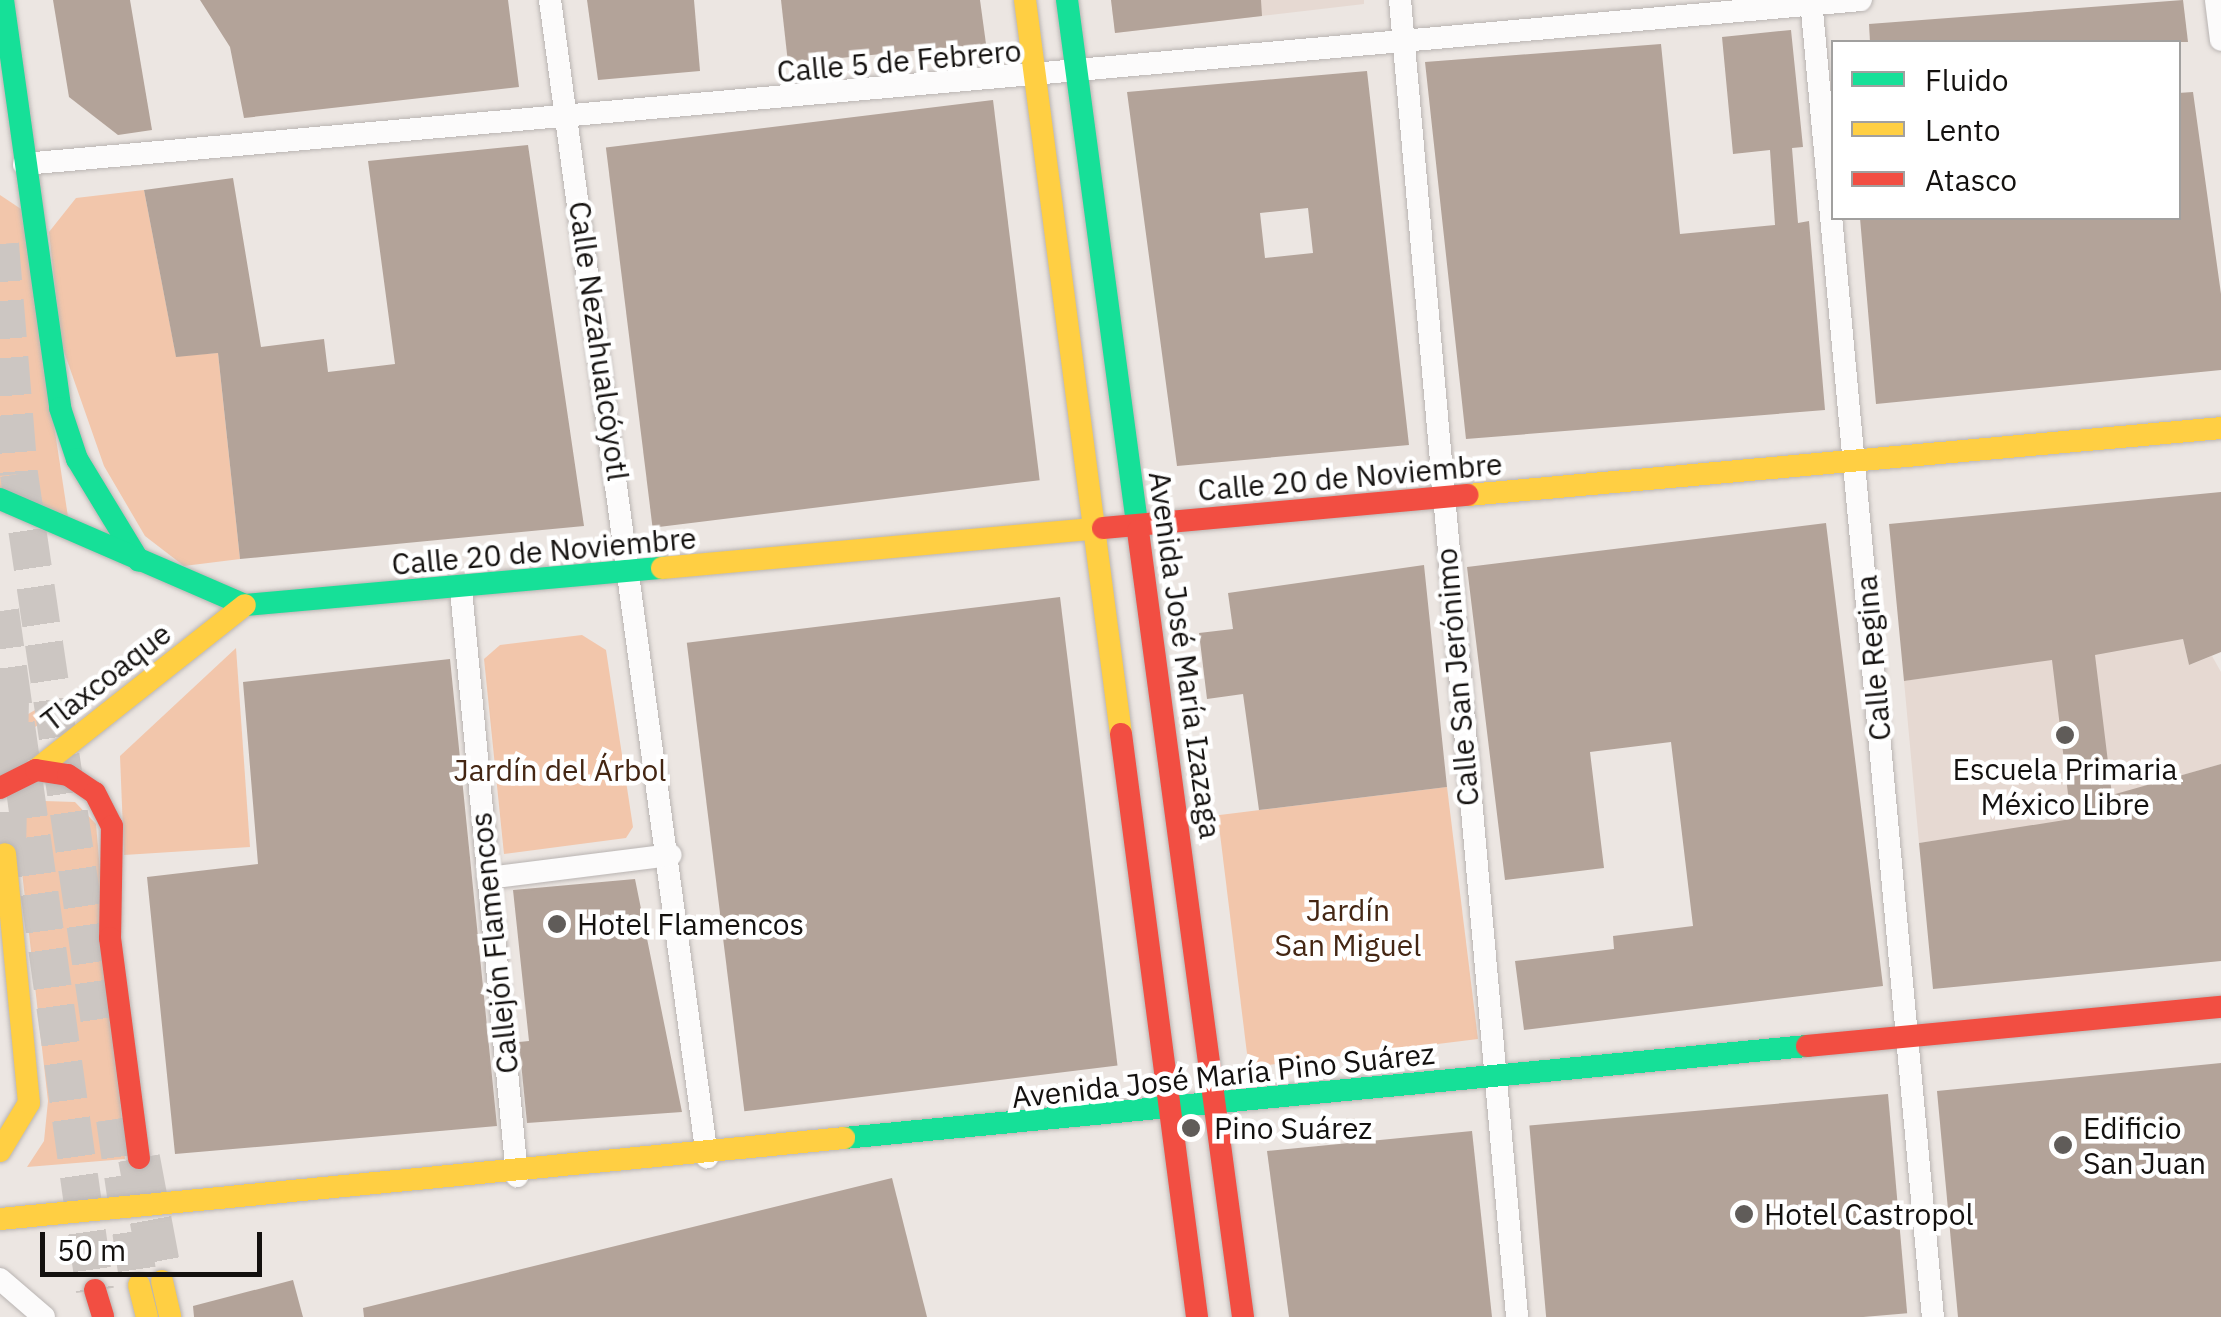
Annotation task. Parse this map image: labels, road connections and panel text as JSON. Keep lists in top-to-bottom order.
{
  "streets": {
    "main road": [
      "Calle 5 de Febrero",
      "Calle 20 de Noviembre",
      "Avenida José María Izazaga",
      "Tlaxcoaque",
      "Avenida José María Pino Suárez"
    ],
    "street": [
      "Calle Nezahualcóyotl",
      "Calle Regina",
      "Calle San Jerónimo",
      "Callejón Flamencos"
    ]
  },
  "crossings": [
    ["Calle 5 de Febrero", "Calle Nezahualcóyotl"],
    ["Calle 5 de Febrero", "Avenida José María Izazaga"],
    ["Calle 5 de Febrero", "Calle Regina"],
    ["Calle 5 de Febrero", "Calle San Jerónimo"],
    ["Calle Nezahualcóyotl", "Calle 20 de Noviembre"],
    ["Calle Nezahualcóyotl", "Avenida José María Pino Suárez"],
    ["Calle 20 de Noviembre", "Avenida José María Izazaga"],
    ["Calle 20 de Noviembre", "Calle Regina"],
    ["Calle 20 de Noviembre", "Tlaxcoaque"],
    ["Calle 20 de Noviembre", "Calle San Jerónimo"],
    ["Calle 20 de Noviembre", "Callejón Flamencos"],
    ["Avenida José María Izazaga", "Avenida José María Pino Suárez"],
    ["Calle Regina", "Avenida José María Pino Suárez"],
    ["Calle San Jerónimo", "Avenida José María Pino Suárez"],
    ["Callejón Flamencos", "Avenida José María Pino Suárez"]
  ],
  "parks": ["Jardín del Árbol", "Jardín San Miguel"],
  "places": [
    "Escuela Primaria México Libre",
    "Hotel Flamencos",
    "Pino Suárez",
    "Edificio San Juan",
    "Hotel Castropol"
  ],
  "legend": ["Fluido", "Lento", "Atasco"],
  "scale_bar": "50 m"
}
